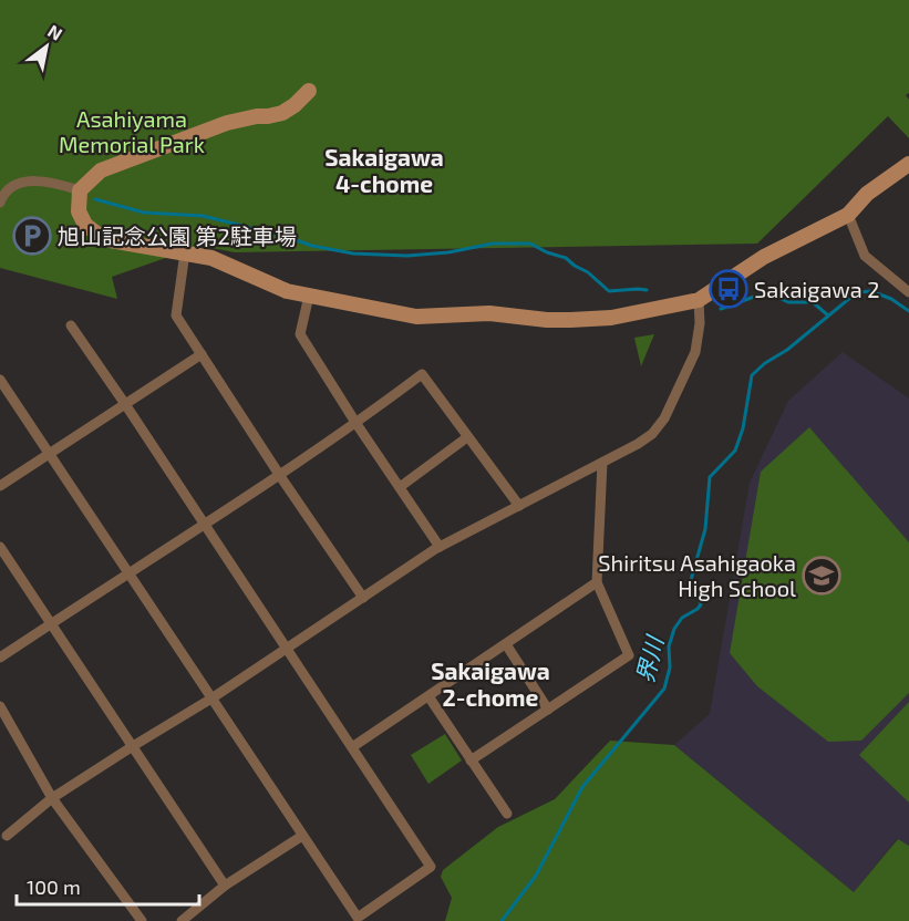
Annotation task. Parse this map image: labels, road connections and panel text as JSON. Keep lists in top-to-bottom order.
{
  "districts": ["Sakaigawa 4-chome", "Sakaigawa 2-chome"],
  "water": ["界川"],
  "parks": ["Asahiyama Memorial Park"],
  "places": {
    "parking": ["旭山記念公園 第2駐車場"],
    "bus stop": ["Sakaigawa 2"],
    "school or university": ["Shiritsu Asahigaoka High School"]
  },
  "scale_bar": "100 m",
  "north": "top right"
}
